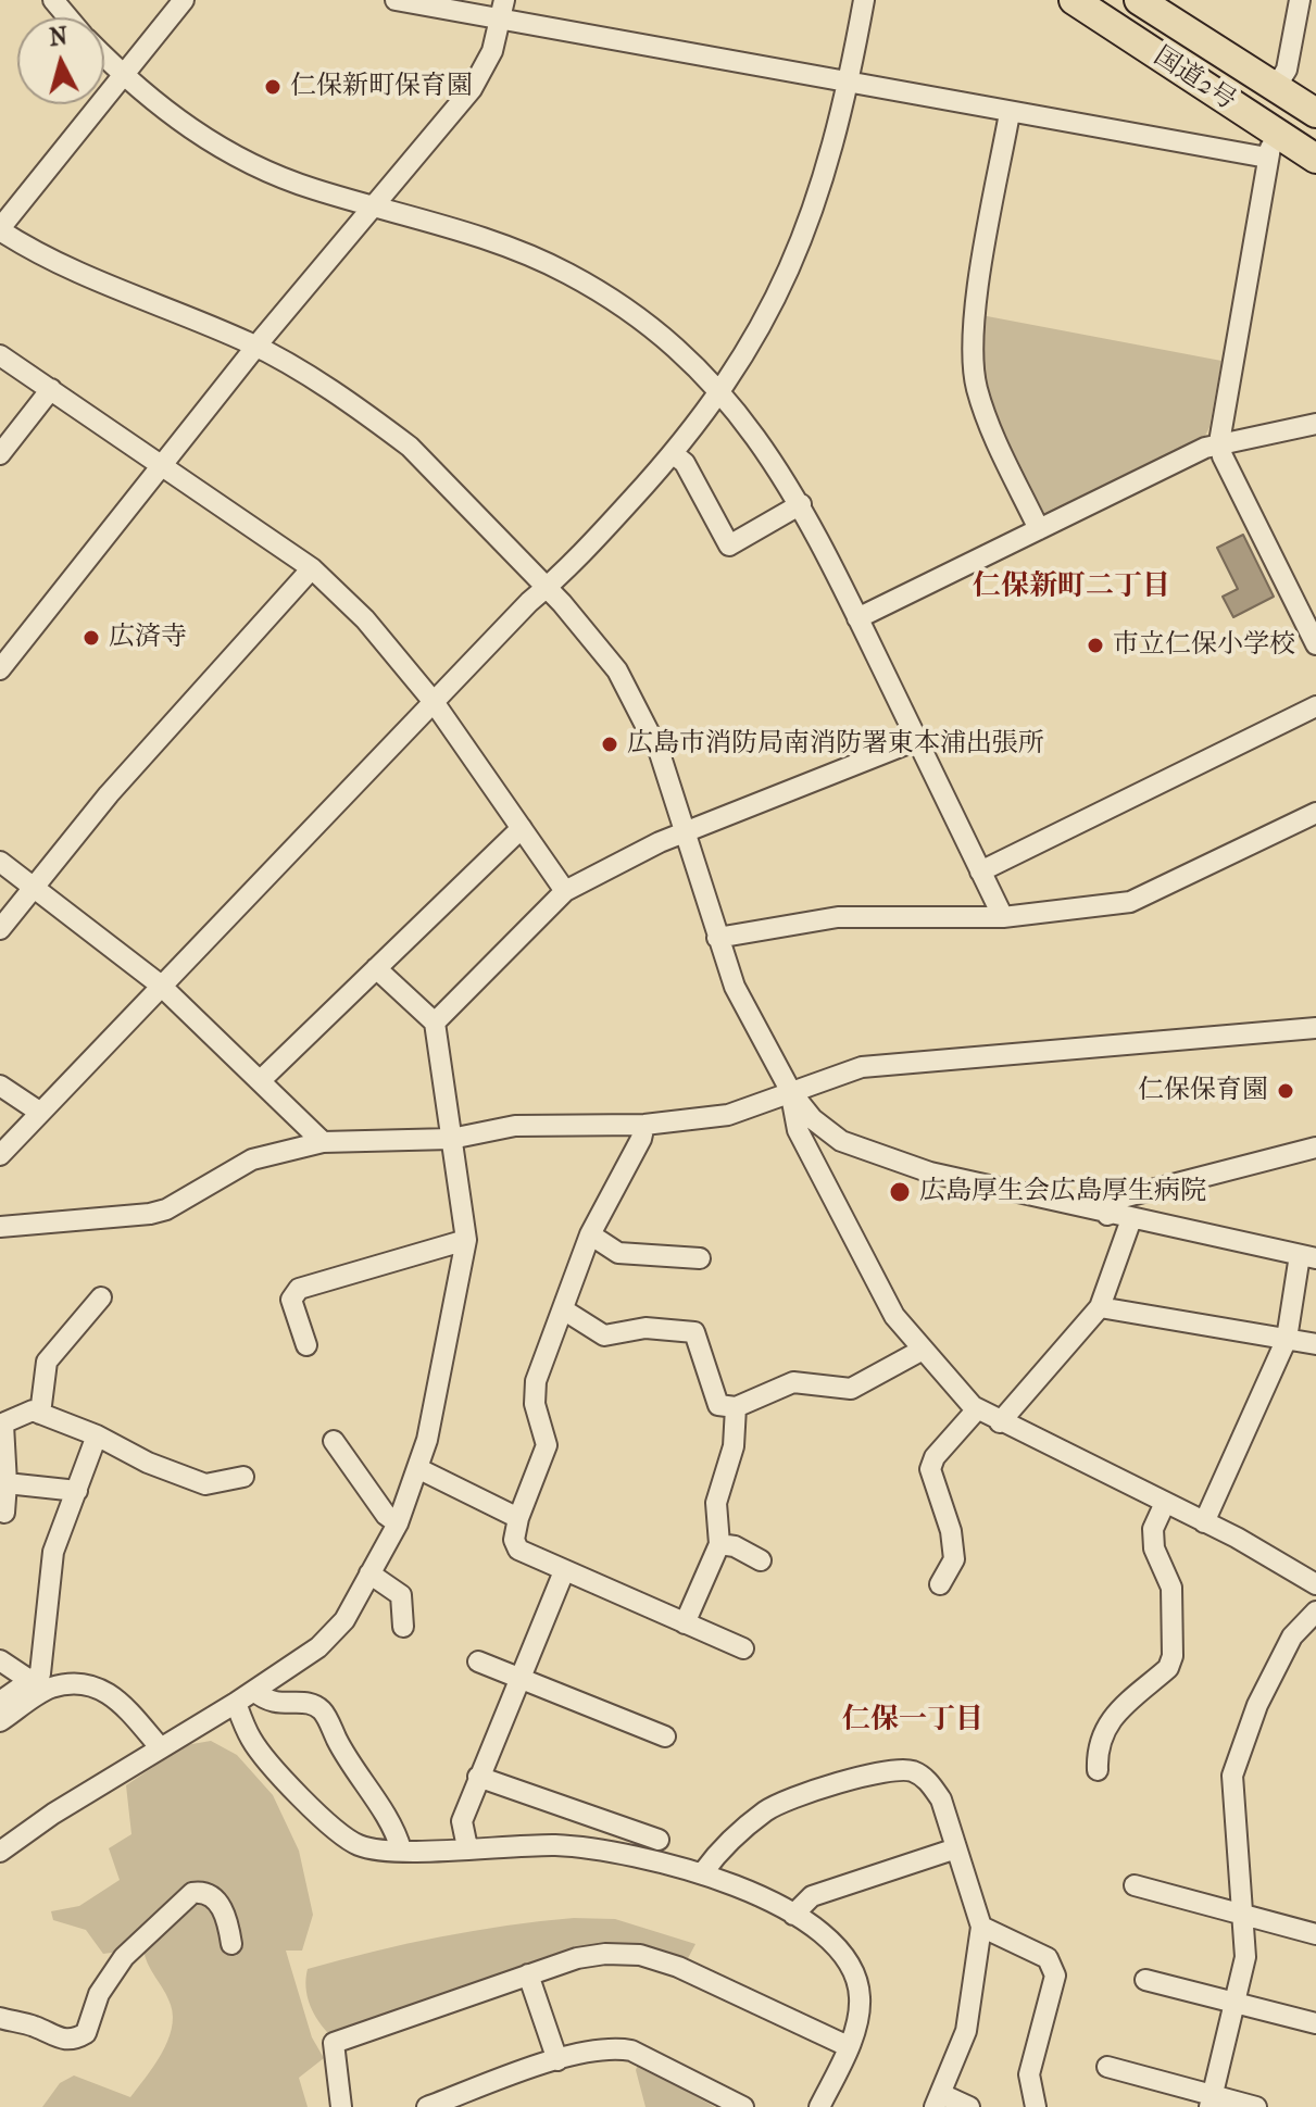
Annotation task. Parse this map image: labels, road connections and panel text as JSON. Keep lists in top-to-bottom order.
{
  "streets": {
    "highway": ["国道2号"]
  },
  "districts": ["仁保新町二丁目", "仁保一丁目"],
  "places": [
    "仁保新町保育園",
    "広済寺",
    "市立仁保小学校",
    "広島市消防局南消防署東本浦出張所",
    "仁保保育園",
    "広島厚生会広島厚生病院"
  ],
  "north": "top"
}
